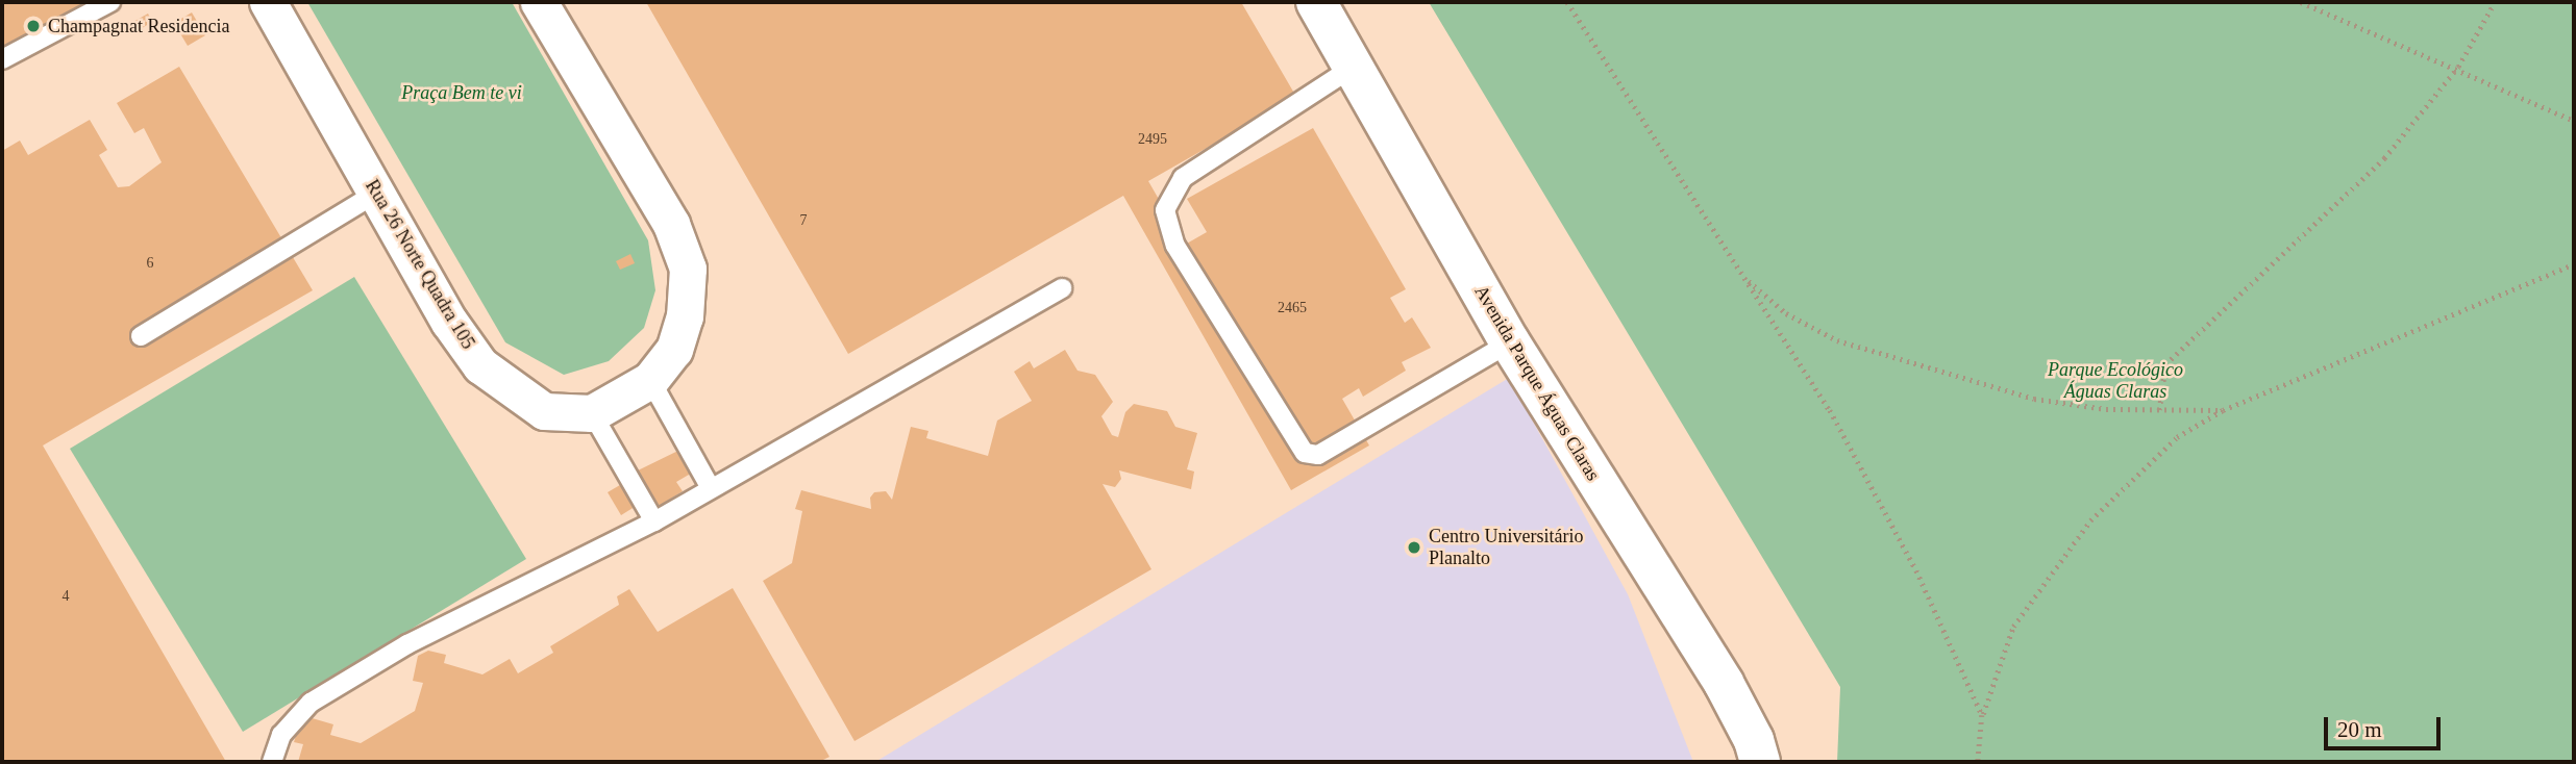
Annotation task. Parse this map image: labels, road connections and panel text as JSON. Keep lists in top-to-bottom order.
{
  "streets": {
    "street": ["Rua 26 Norte Quadra 105", "Avenida Parque Águas Claras"]
  },
  "parks": ["Praça Bem te vi", "Parque Ecológico Águas Claras"],
  "places": ["Champagnat Residencia", "Centro Universitário Planalto"],
  "house_numbers": [
    "2495",
    "7",
    "6",
    "2465",
    "4"
  ],
  "scale_bar": "20 m"
}
